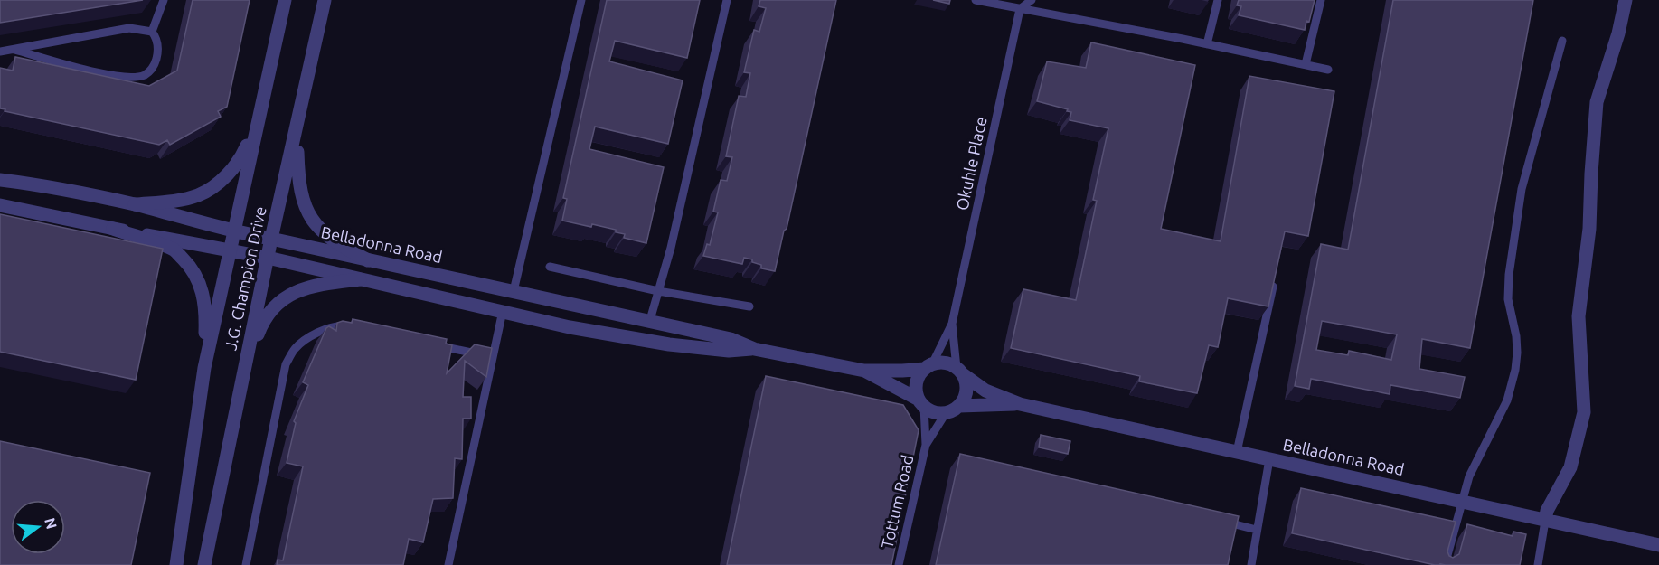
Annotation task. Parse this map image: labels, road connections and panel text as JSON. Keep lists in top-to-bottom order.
{
  "streets": {
    "street": ["Belladonna Road", "J.G. Champion Drive"],
    "lane": ["Okuhle Place", "Tottum Road"]
  },
  "crossings": [
    ["Okuhle Place", "Belladonna Road"],
    ["Okuhle Place", "Tottum Road"],
    ["Belladonna Road", "J.G. Champion Drive"],
    ["Belladonna Road", "Tottum Road"]
  ],
  "north": "right"
}
